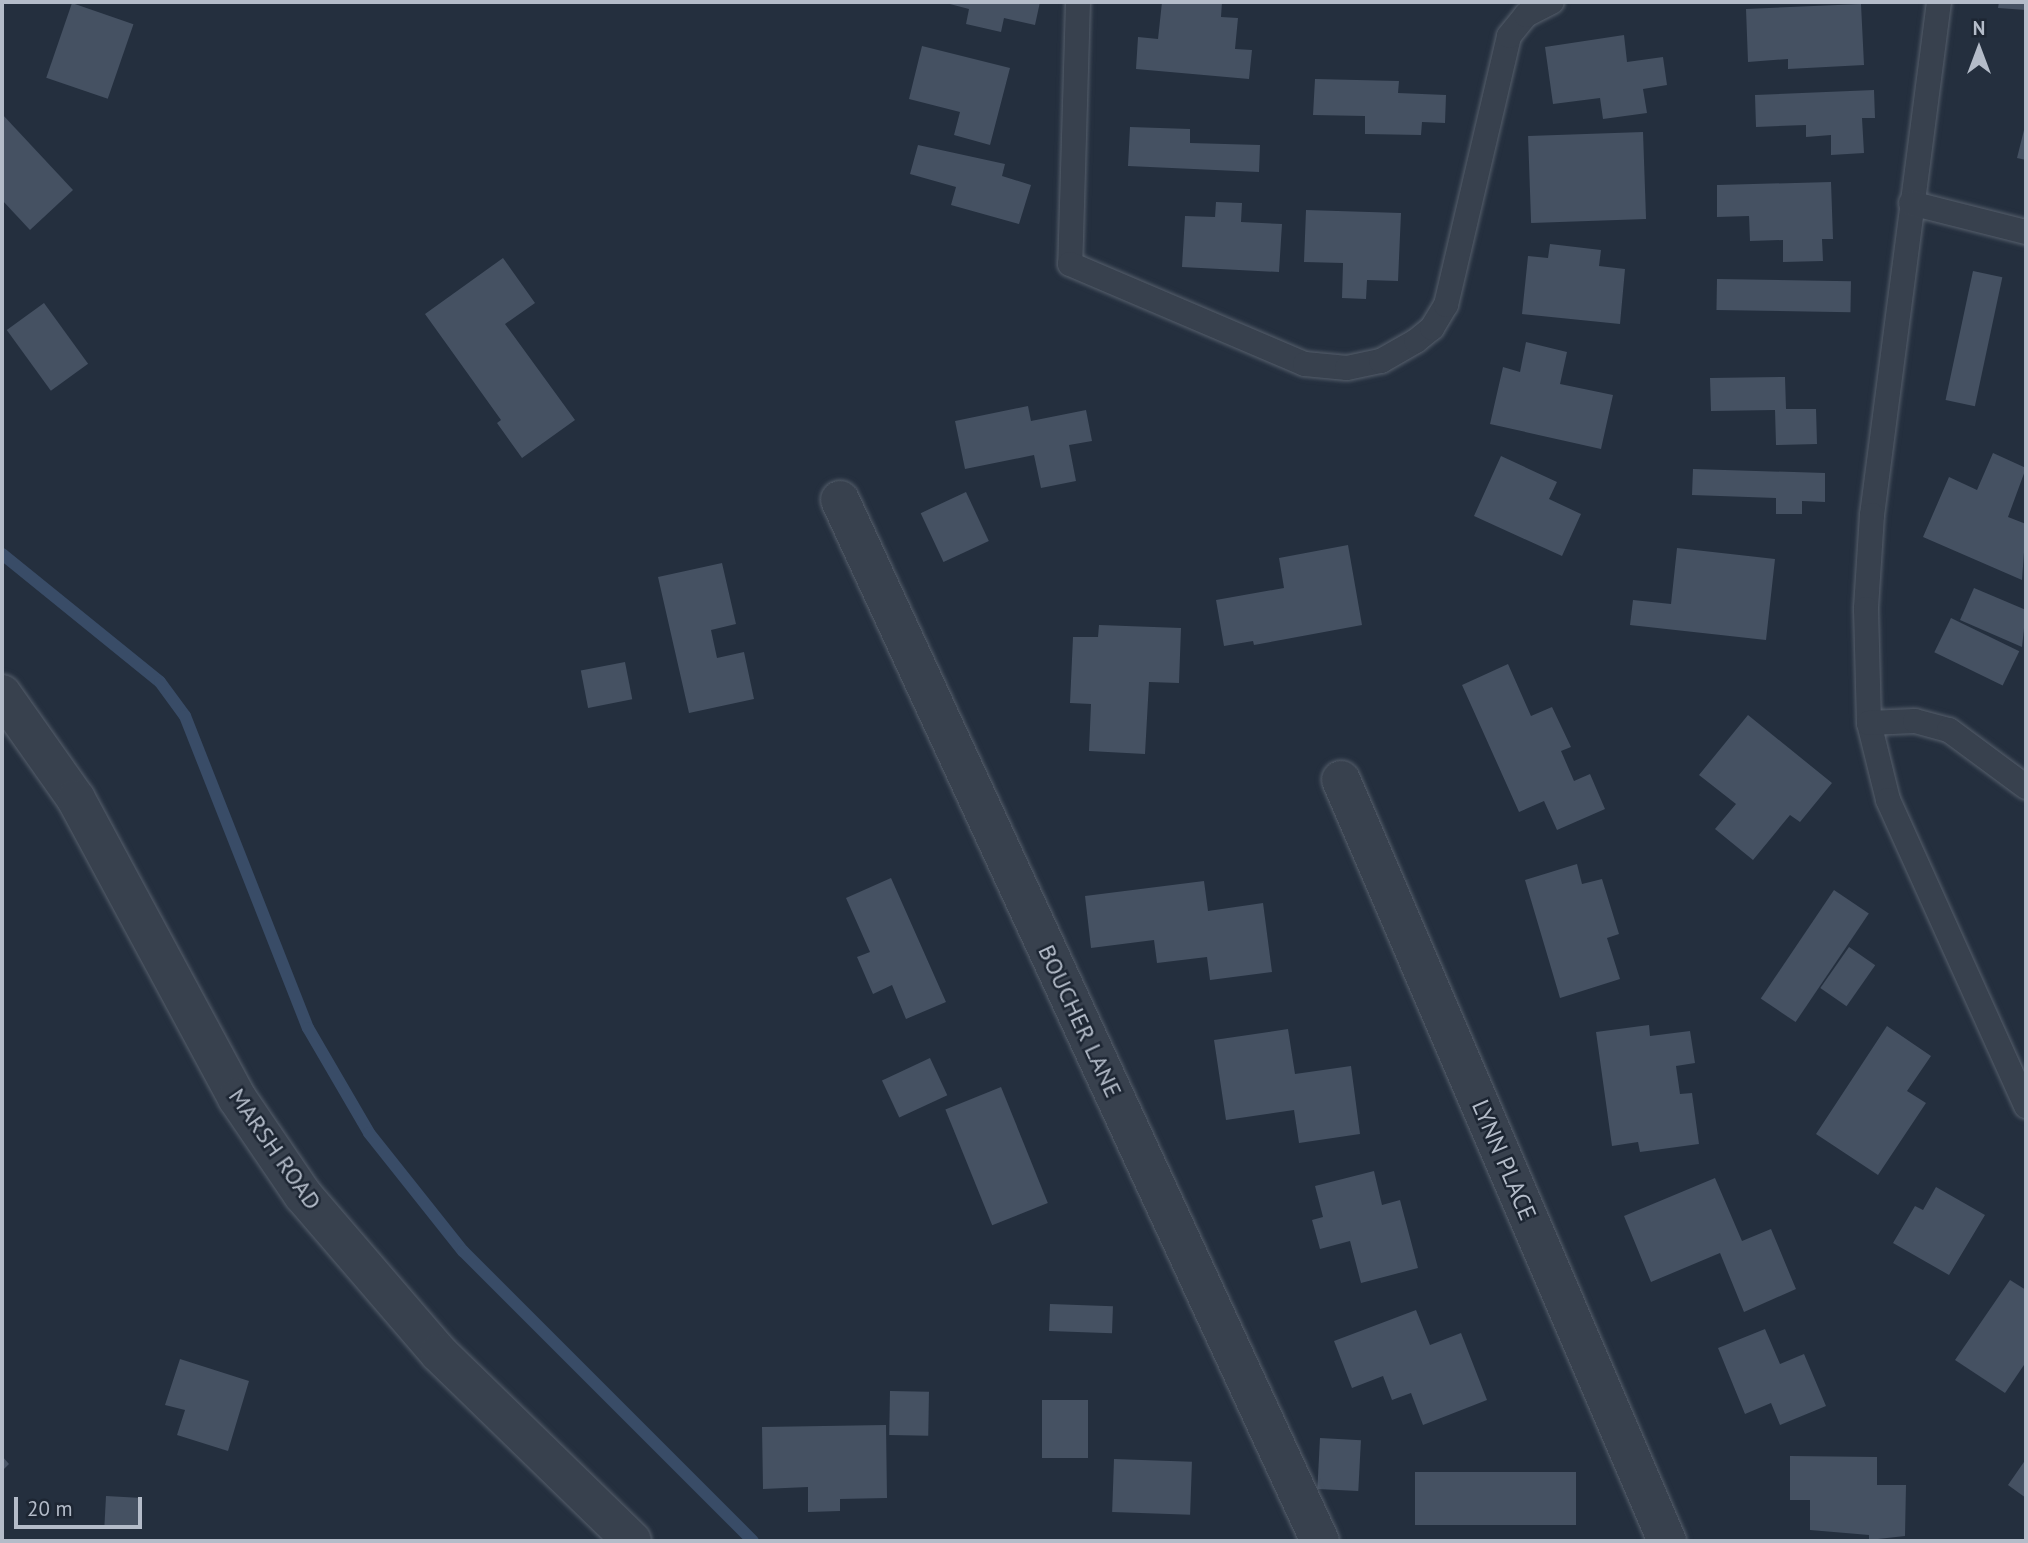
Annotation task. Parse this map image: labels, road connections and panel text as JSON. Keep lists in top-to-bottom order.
{
  "streets": {
    "street": ["BOUCHER LANE", "MARSH ROAD", "LYNN PLACE"]
  },
  "scale_bar": "20 m",
  "north": "top"
}
